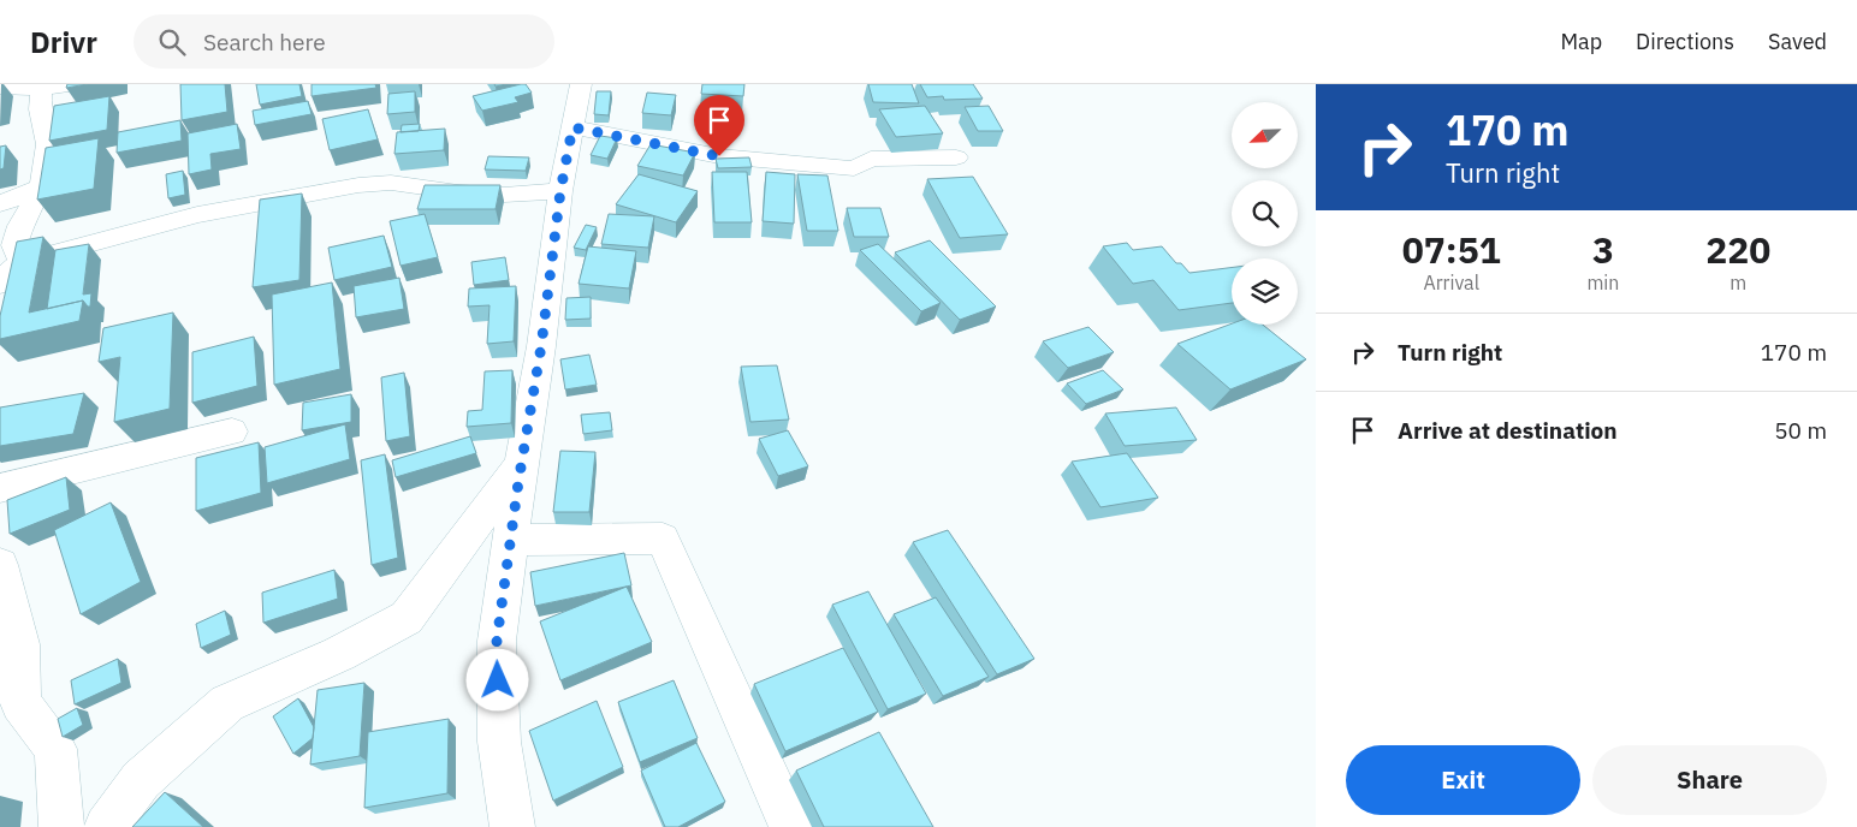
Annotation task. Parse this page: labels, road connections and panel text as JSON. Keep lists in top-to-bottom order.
{
  "north": "bottom left",
  "page": {
    "header": "Drivr",
    "search": "Search here",
    "nav": ["Map", "Directions", "Saved"],
    "turn": ["170 m", "Turn right"],
    "eta": [
      "07:51",
      "Arrival",
      "3",
      "min",
      "220",
      "m"
    ],
    "list": [
      {
        "name": "Turn right",
        "value": "170 m"
      },
      {
        "name": "Arrive at destination",
        "value": "50 m"
      }
    ],
    "buttons": ["Exit", "Share"]
  }
}
